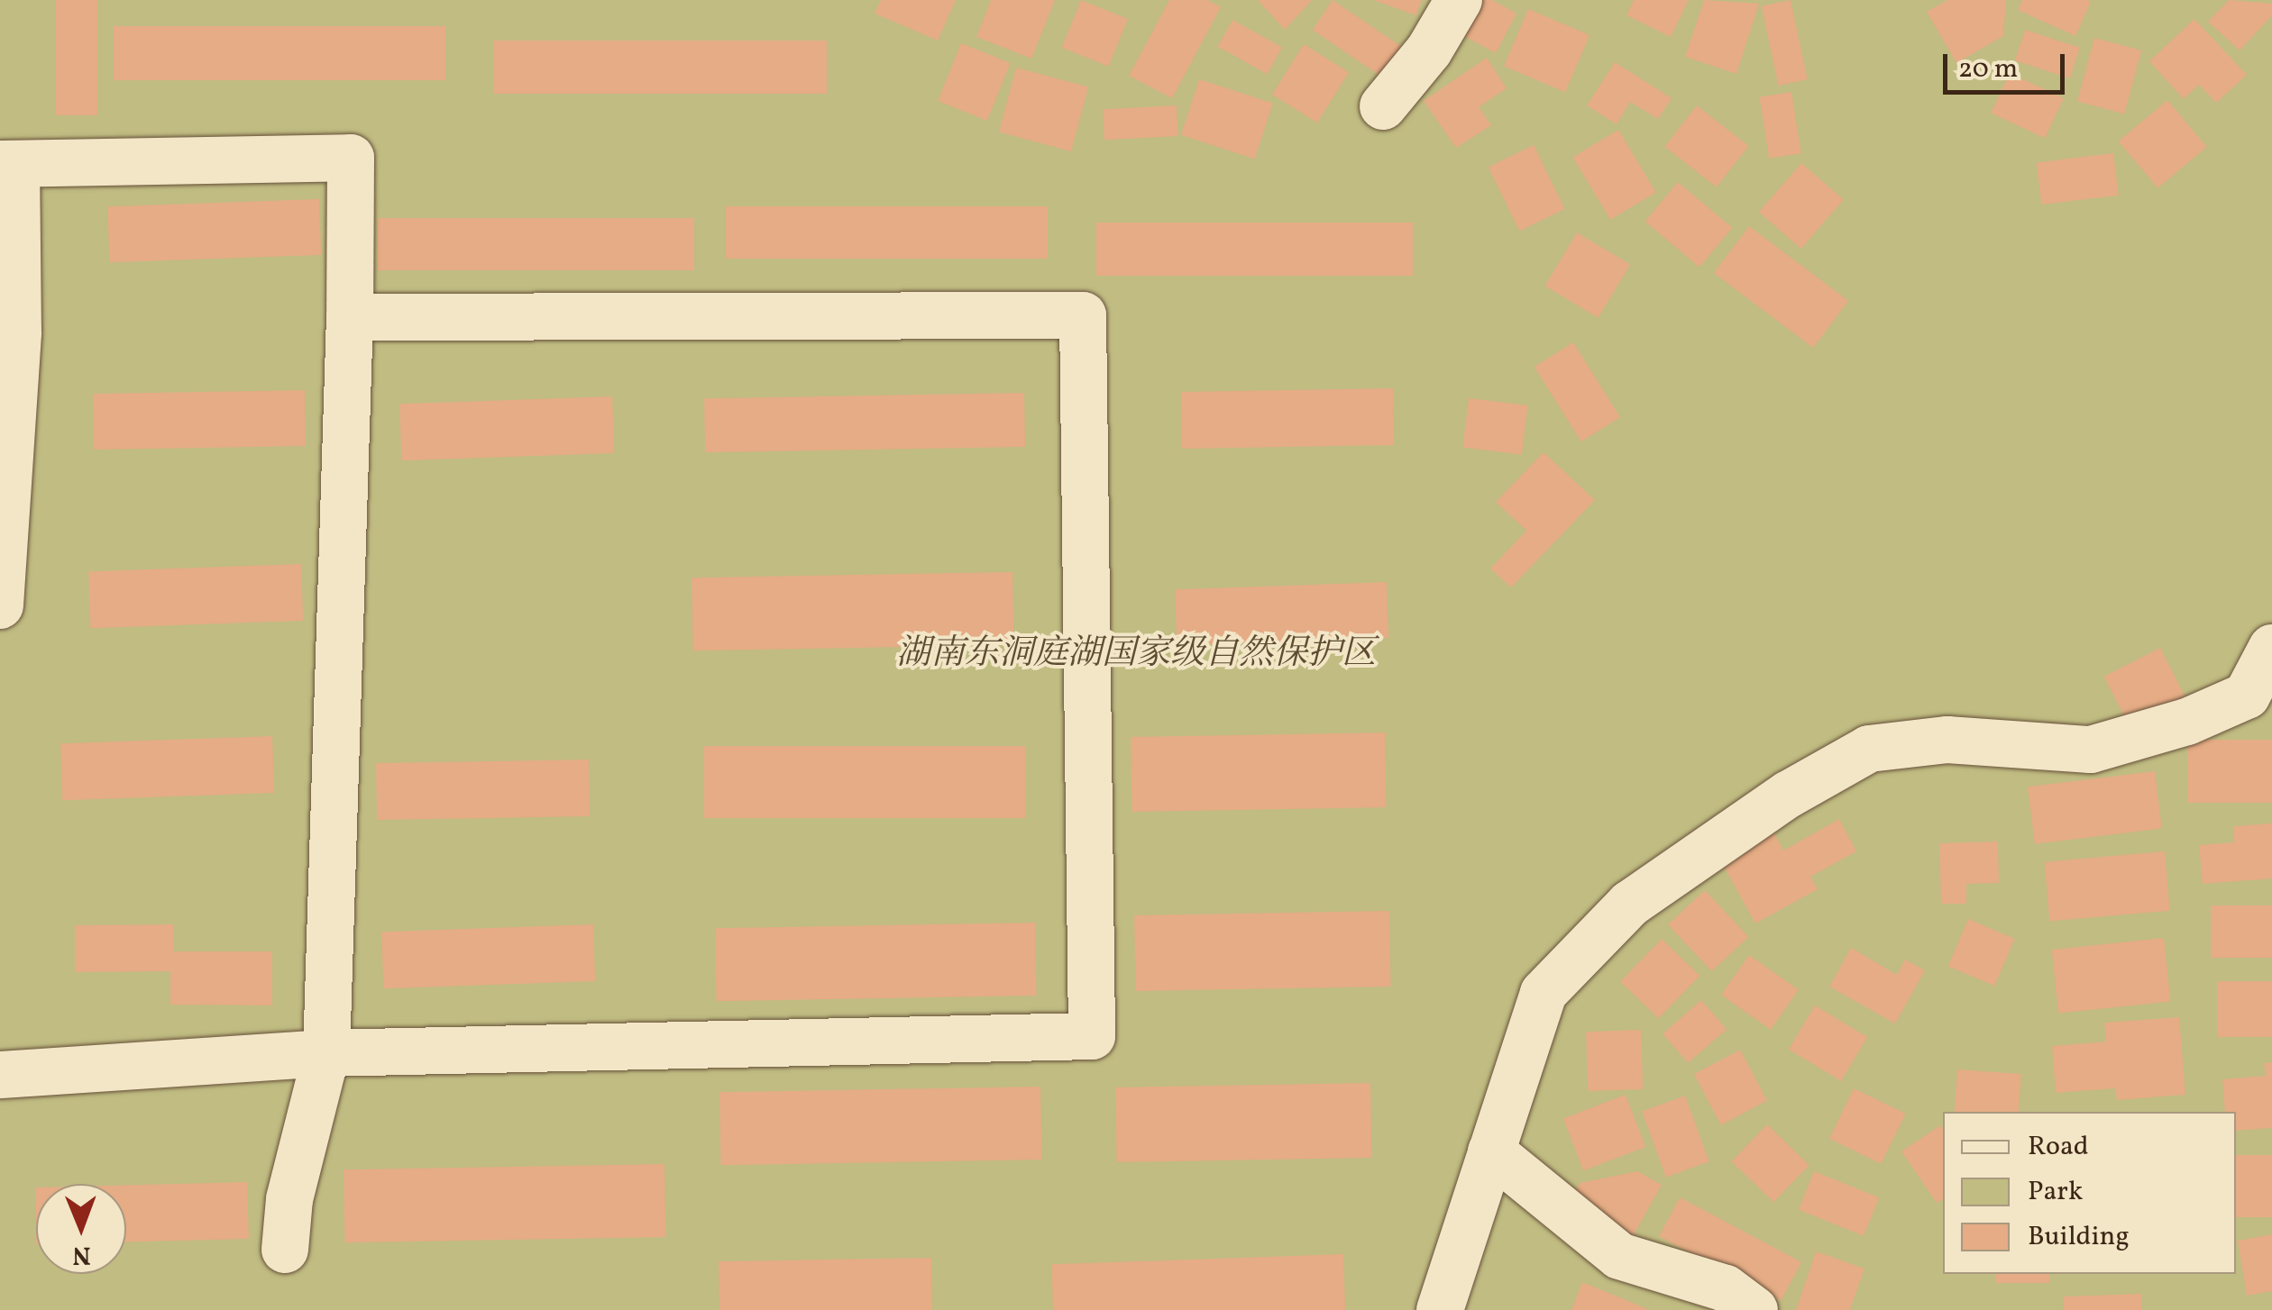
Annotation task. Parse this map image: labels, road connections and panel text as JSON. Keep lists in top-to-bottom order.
{
  "parks": ["湖南东洞庭湖国家级自然保护区"],
  "legend": ["Road", "Park", "Building"],
  "scale_bar": "20 m",
  "north": "bottom"
}
